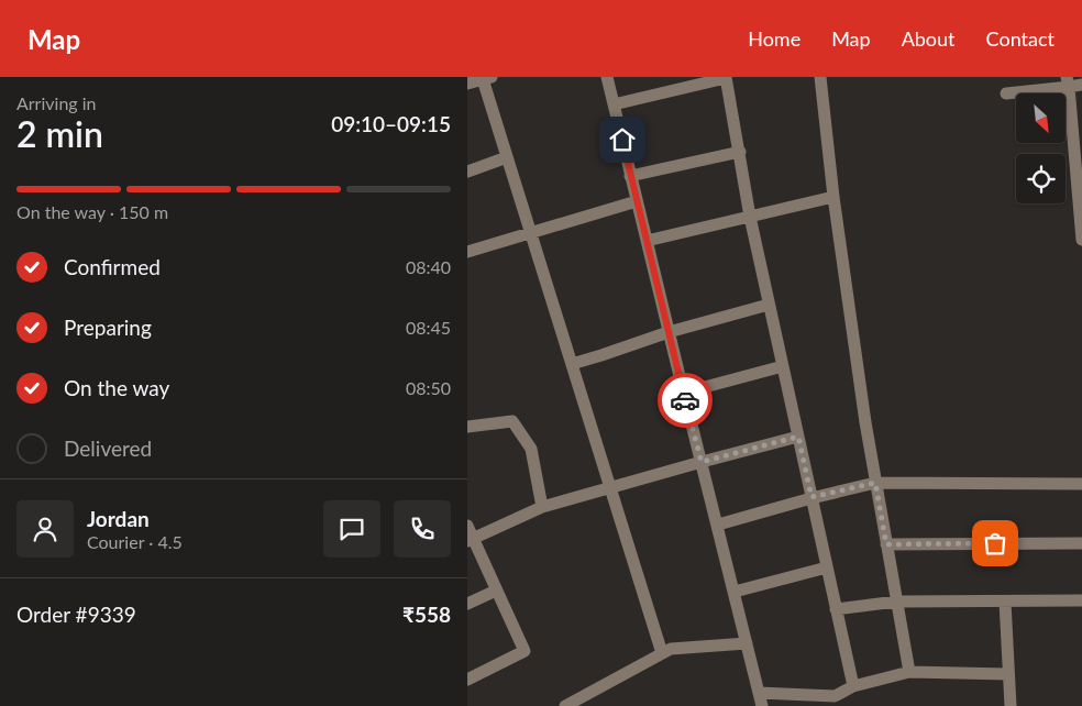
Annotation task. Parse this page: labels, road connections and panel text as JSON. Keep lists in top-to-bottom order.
{
  "north": "bottom right",
  "page": {
    "header": "Map",
    "nav": [
      "Home",
      "Map",
      "About",
      "Contact"
    ],
    "heading": ["2 min", "Arriving in", "09:10–09:15"],
    "panel": [
      "Jordan",
      "Courier · 4.5",
      "Order #9339",
      "₹558"
    ],
    "bar": "On the way · 150 m",
    "list": [
      ["Confirmed", "08:40"],
      ["Preparing", "08:45"],
      ["On the way", "08:50"],
      "Delivered"
    ]
  }
}
